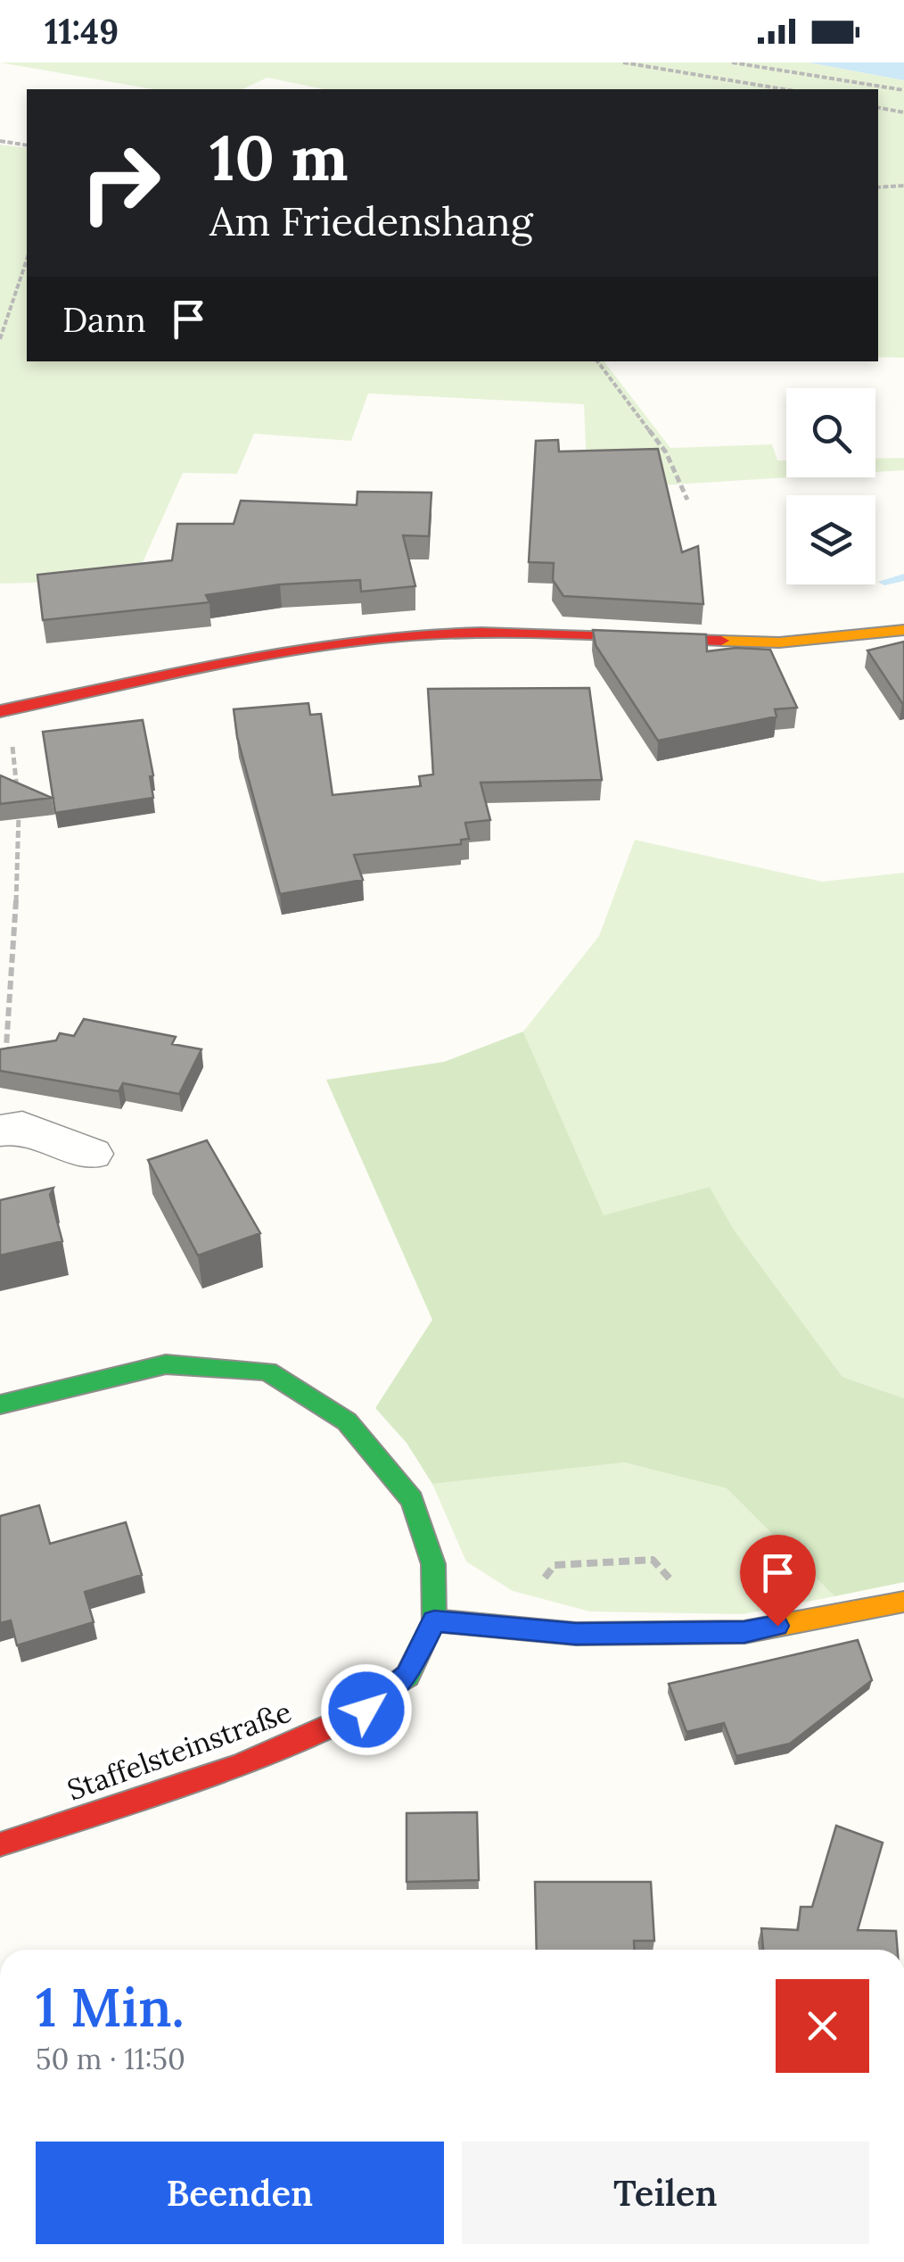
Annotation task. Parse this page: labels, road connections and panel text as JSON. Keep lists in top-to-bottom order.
{
  "streets": {
    "street": ["Staffelsteinstraße"]
  },
  "page": {
    "status": "11:49",
    "turn": ["10 m", "Am Friedenshang"],
    "then": "Dann",
    "heading": ["1 Min.", "50 m · 11:50"],
    "buttons": ["Beenden", "Teilen"]
  }
}
